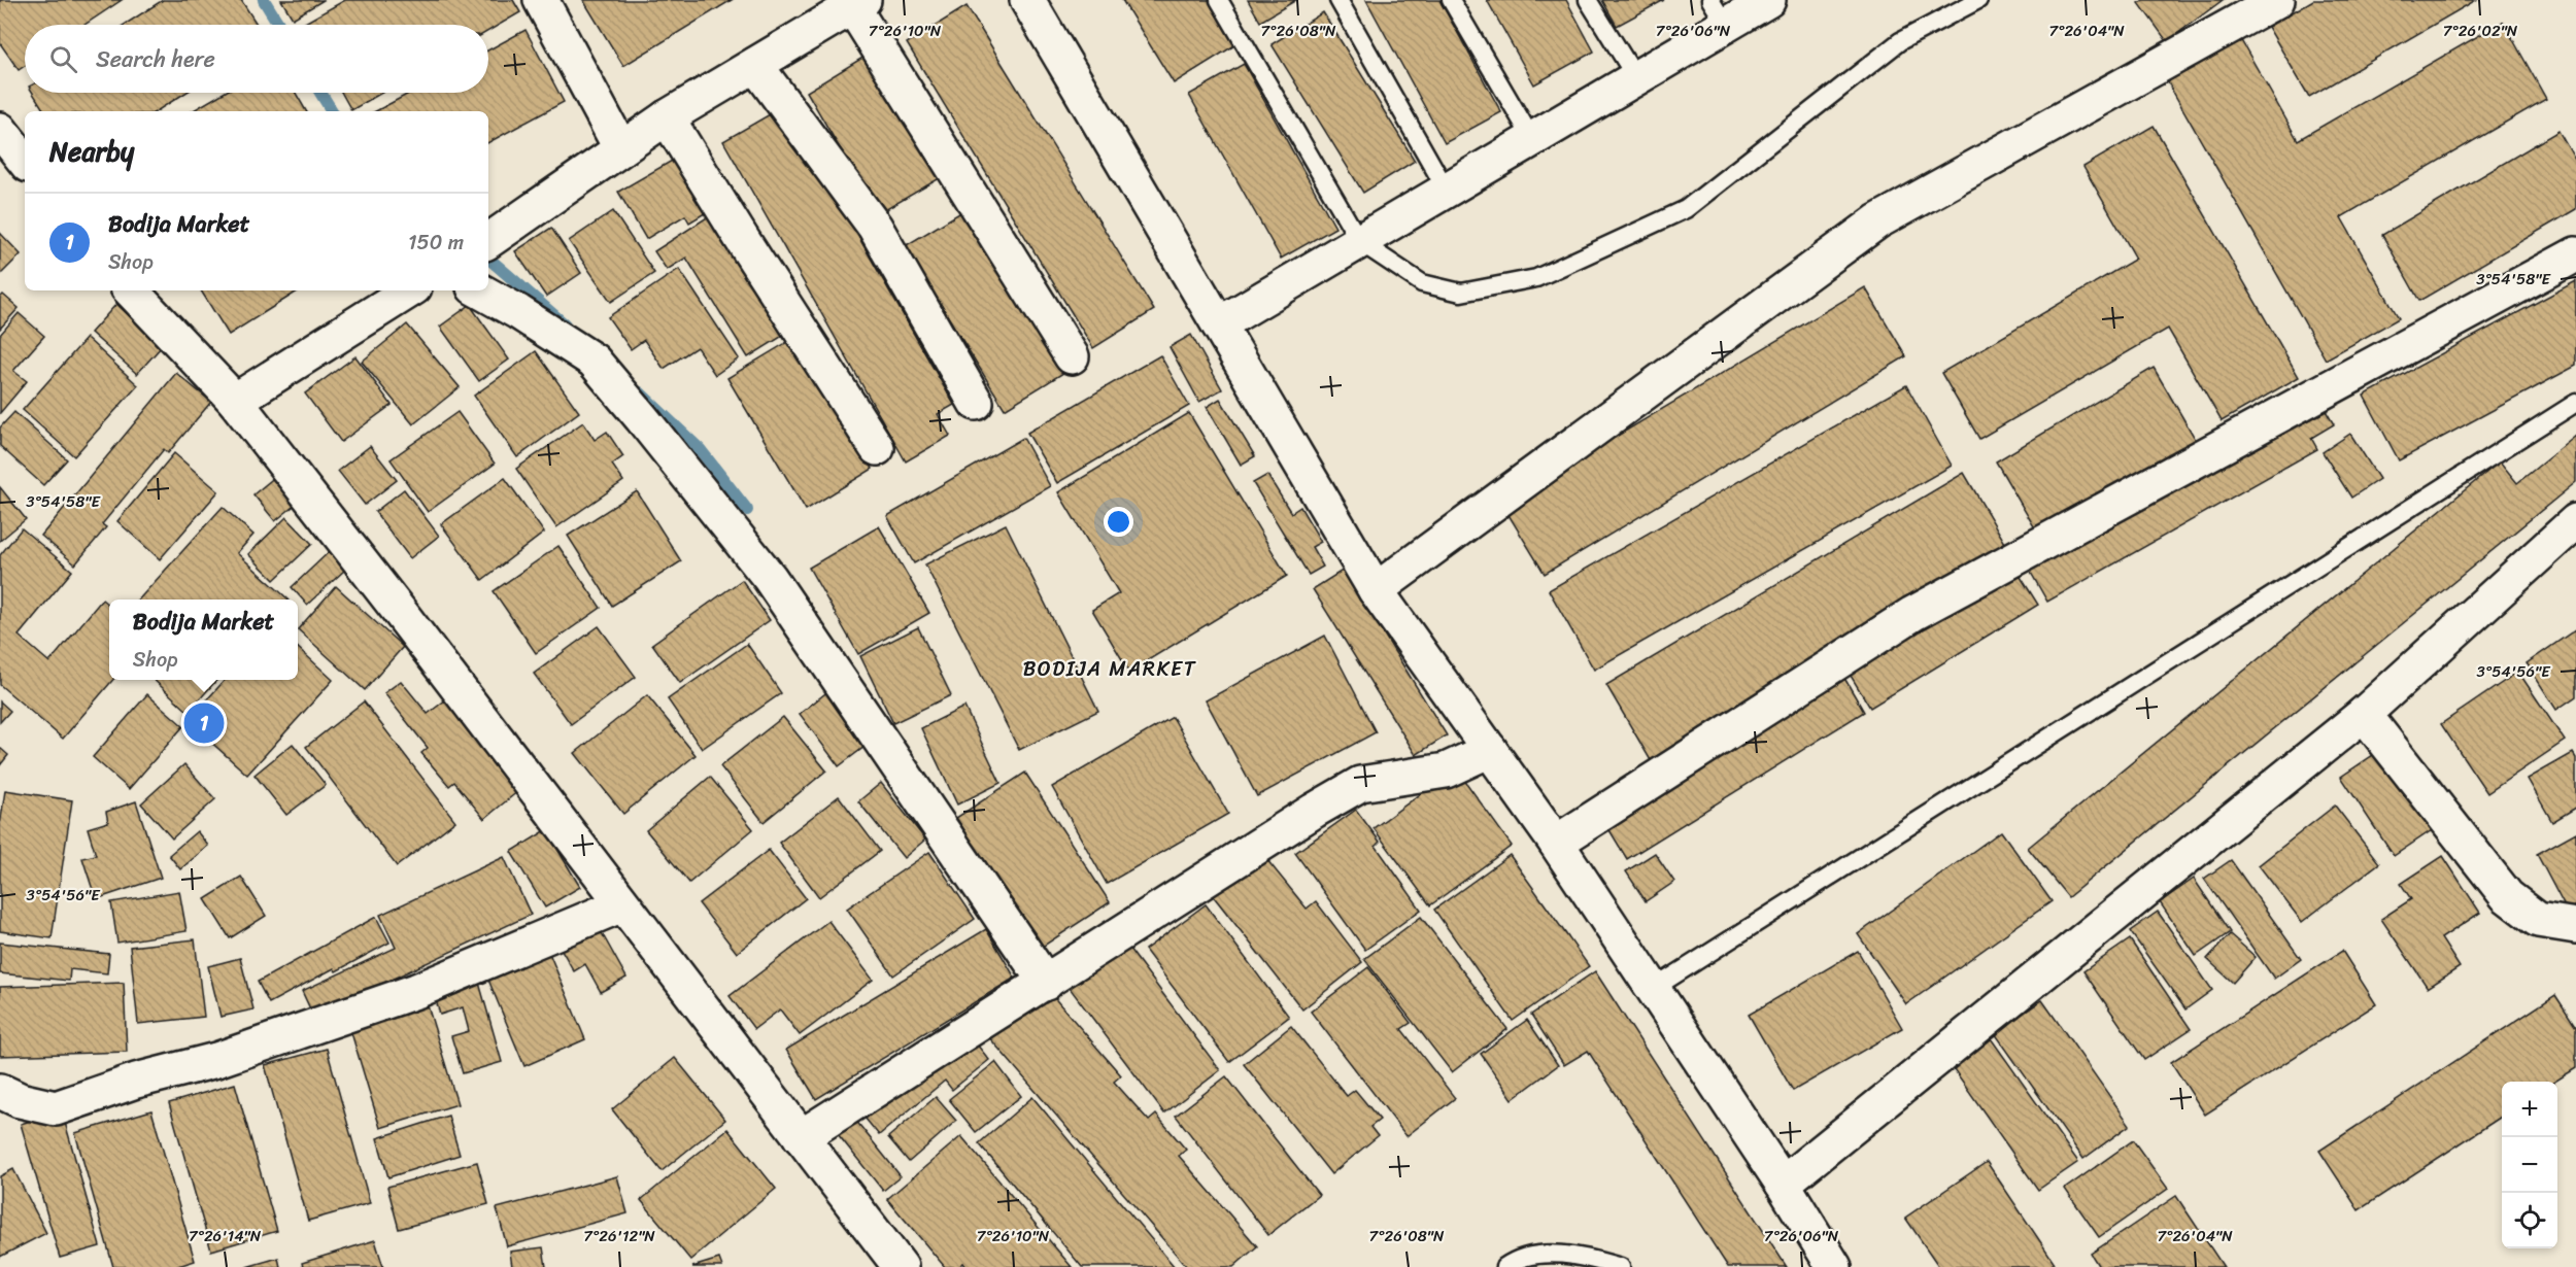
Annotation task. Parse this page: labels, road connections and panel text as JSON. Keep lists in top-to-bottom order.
{
  "districts": ["BODIJA MARKET"],
  "page": {
    "search": "Search here",
    "heading": "Nearby",
    "list": [
      {
        "mark": "1",
        "name": "Bodija Market",
        "note": "Shop",
        "value": "150 m"
      }
    ],
    "popup": ["Bodija Market", "Shop"],
    "pins": "1",
    "map_buttons": ["+", "−"]
  },
  "coordinates": [
    "7°26'10\"N",
    "7°26'08\"N",
    "7°26'06\"N",
    "7°26'04\"N",
    "7°26'02\"N",
    "3°54'58\"E",
    "3°54'56\"E",
    "7°26'14\"N",
    "7°26'12\"N"
  ]
}
